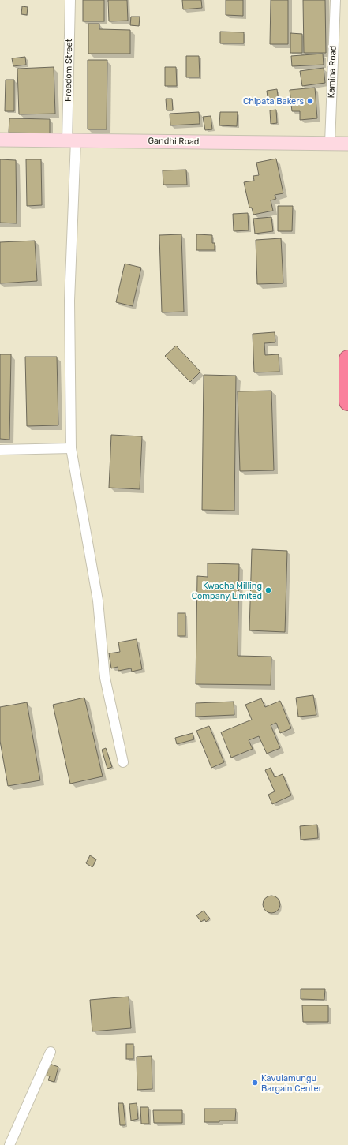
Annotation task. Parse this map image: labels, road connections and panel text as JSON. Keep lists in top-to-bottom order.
{
  "streets": {
    "street": ["Freedom Street", "Kamina Road", "Gandhi Road"]
  },
  "crossings": [
    ["Freedom Street", "Gandhi Road"],
    ["Kamina Road", "Gandhi Road"]
  ],
  "places": ["Chipata Bakers", "Kwacha Milling Company Limited", "Kavulamungu Bargain Center"]
}
